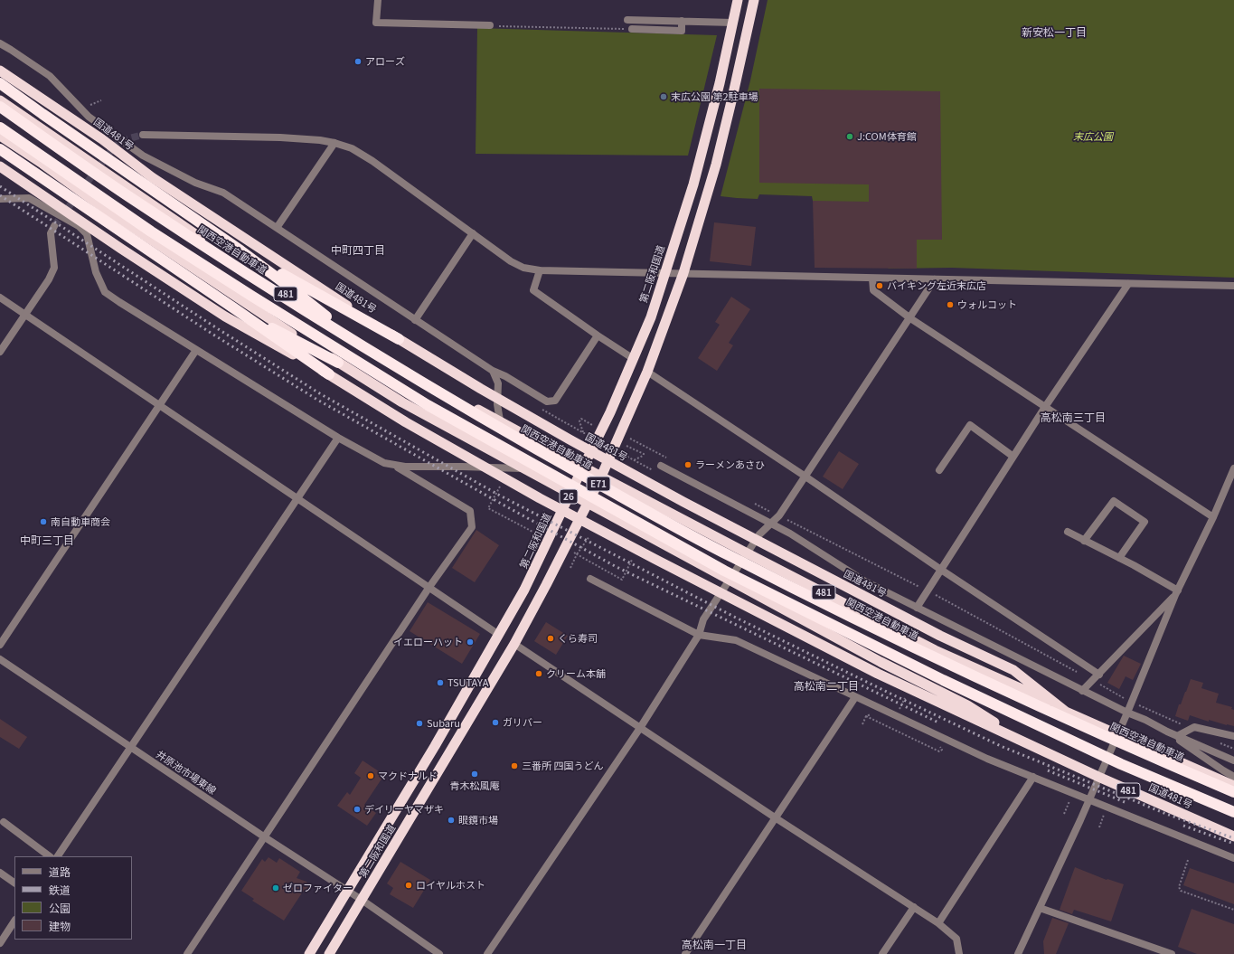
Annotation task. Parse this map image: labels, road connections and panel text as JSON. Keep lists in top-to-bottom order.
{
  "streets": {
    "highway": [
      "国道481号",
      "関西空港自動車道",
      "第二阪和国道",
      "481",
      "E71",
      "26"
    ],
    "street": ["井原池市場東線"]
  },
  "crossings": [
    ["国道481号", "481"],
    ["第二阪和国道", "481"],
    ["第二阪和国道", "井原池市場東線"]
  ],
  "districts": [
    "新安松一丁目",
    "中町四丁目",
    "高松南三丁目",
    "中町三丁目",
    "高松南二丁目",
    "高松南一丁目"
  ],
  "parks": ["末広公園"],
  "places": [
    "アローズ",
    "末広公園 第2駐車場",
    "J:COM体育館",
    "バイキング左近末広店",
    "ウォルコット",
    "ラーメンあさひ",
    "南自動車商会",
    "くら寿司",
    "イエローハット",
    "クリーム本舗",
    "TSUTAYA",
    "ガリバー",
    "Subaru",
    "三番所 四国うどん",
    "青木松風庵",
    "マクドナルド",
    "デイリーヤマザキ",
    "眼鏡市場",
    "ロイヤルホスト",
    "ゼロファイター"
  ],
  "legend": [
    "道路",
    "鉄道",
    "公園",
    "建物"
  ]
}
